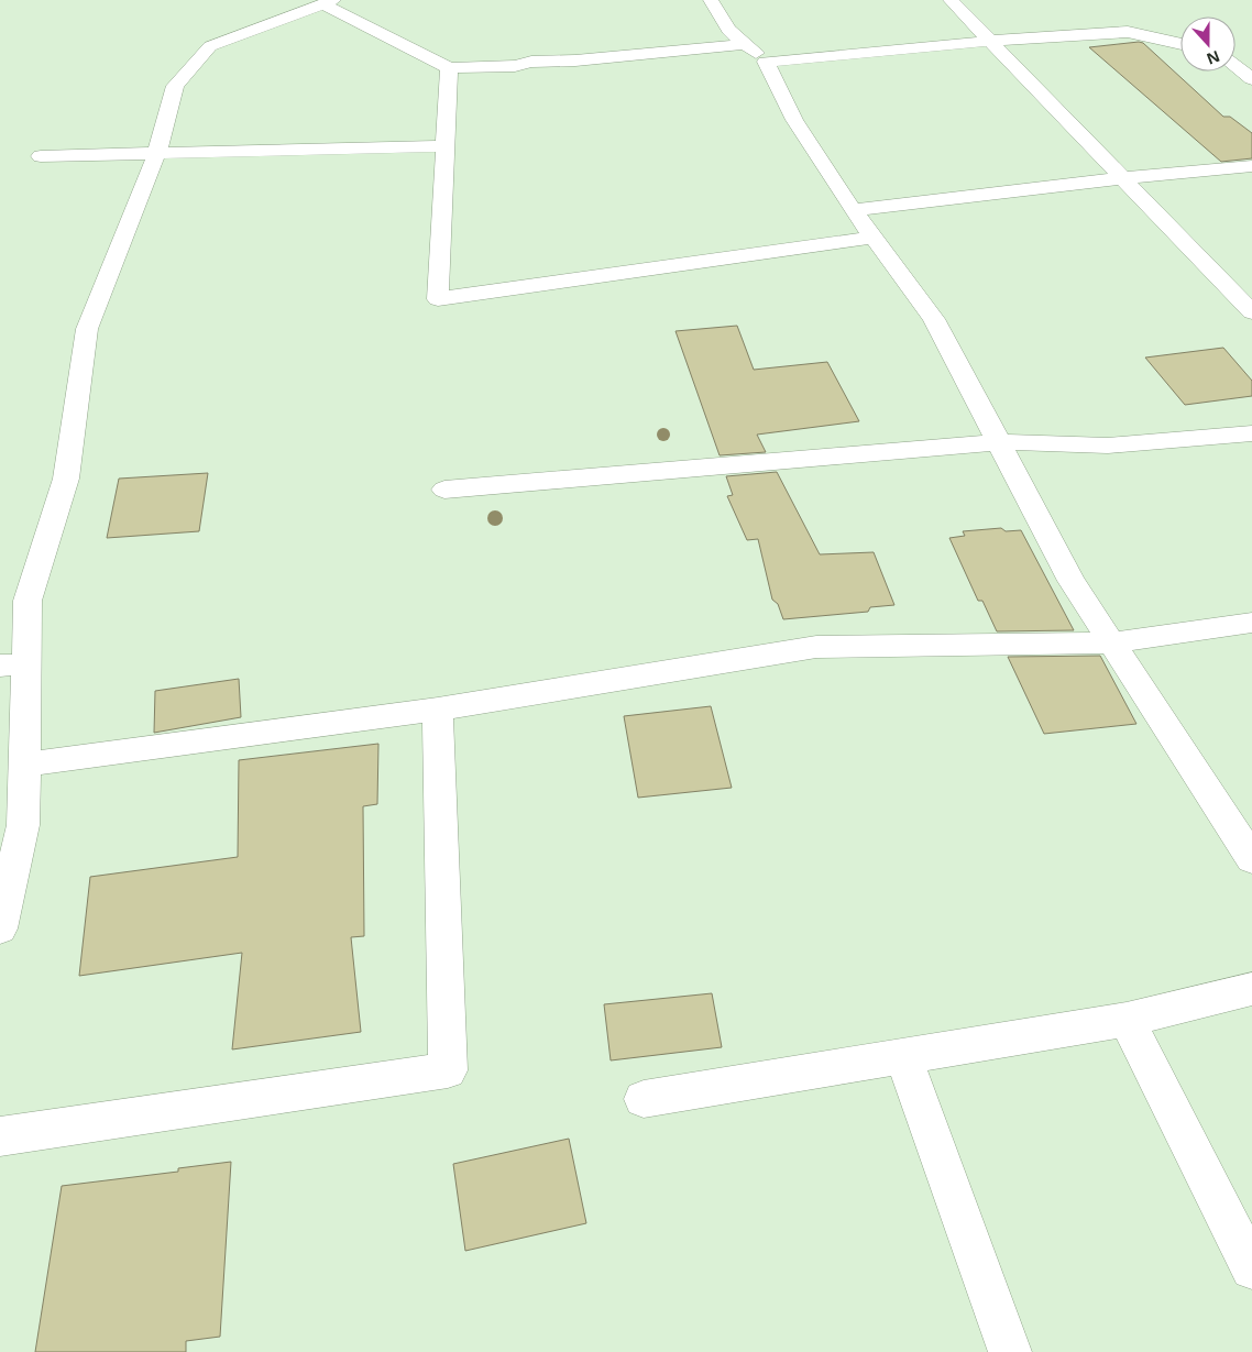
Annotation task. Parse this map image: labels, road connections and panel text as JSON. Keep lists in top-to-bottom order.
{
  "north": "bottom"
}
